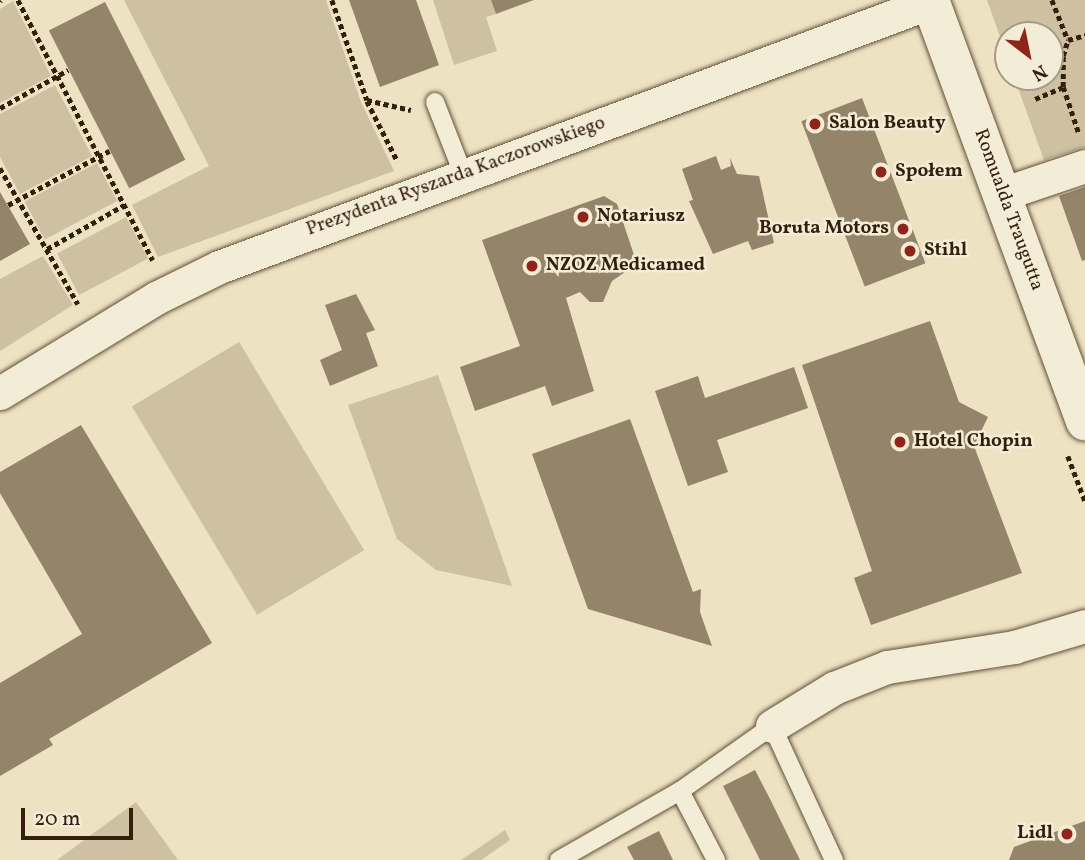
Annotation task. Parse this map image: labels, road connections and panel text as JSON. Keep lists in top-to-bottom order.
{
  "streets": {
    "street": ["Prezydenta Ryszarda Kaczorowskiego", "Romualda Traugutta"]
  },
  "crossings": [
    ["Prezydenta Ryszarda Kaczorowskiego", "Romualda Traugutta"]
  ],
  "places": [
    "Salon Beauty",
    "Społem",
    "Notariusz",
    "Boruta Motors",
    "Stihl",
    "NZOZ Medicamed",
    "Hotel Chopin",
    "Lidl"
  ],
  "scale_bar": "20 m",
  "north": "bottom right"
}
